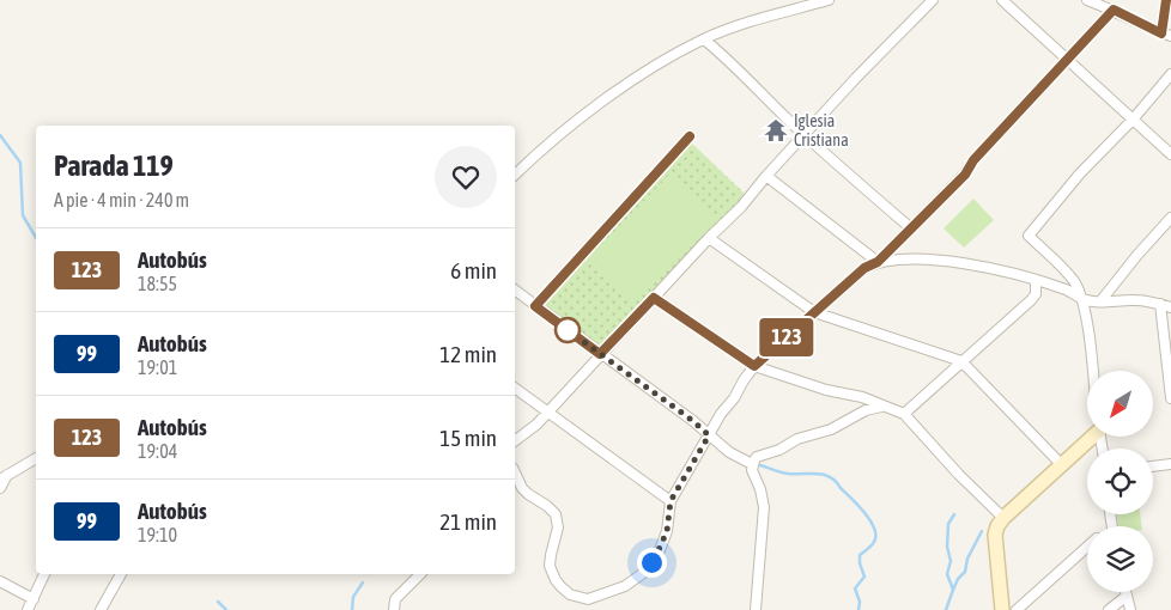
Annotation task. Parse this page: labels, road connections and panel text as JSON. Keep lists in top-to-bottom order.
{
  "places": {
    "temple": ["Iglesia Cristiana"]
  },
  "lines": ["bus line 123"],
  "north": "bottom left",
  "page": {
    "on_map": "123",
    "heading": ["Parada 119", "A pie · 4 min · 240 m"],
    "list": [
      {
        "mark": "123",
        "name": "Autobús",
        "note": "18:55",
        "value": "6 min"
      },
      {
        "mark": "99",
        "name": "Autobús",
        "note": "19:01",
        "value": "12 min"
      },
      {
        "mark": "123",
        "name": "Autobús",
        "note": "19:04",
        "value": "15 min"
      },
      {
        "mark": "99",
        "name": "Autobús",
        "note": "19:10",
        "value": "21 min"
      }
    ]
  }
}
